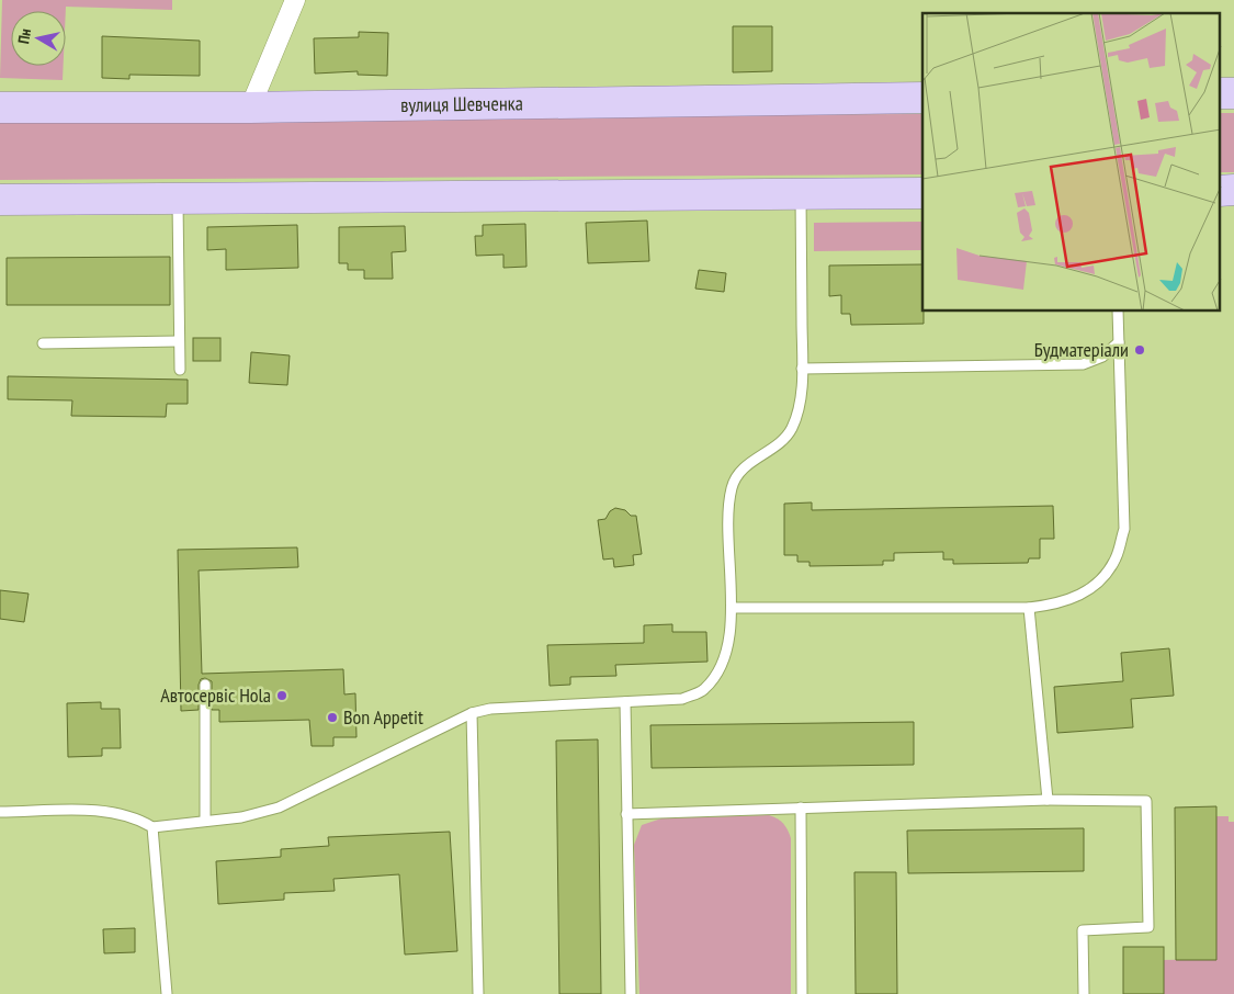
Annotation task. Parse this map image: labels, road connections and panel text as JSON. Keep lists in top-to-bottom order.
{
  "streets": {
    "main road": ["вулиця Шевченка"]
  },
  "places": ["Будматеріали", "Автосервіс Hola", "Bon Appetit"],
  "north": "left"
}
